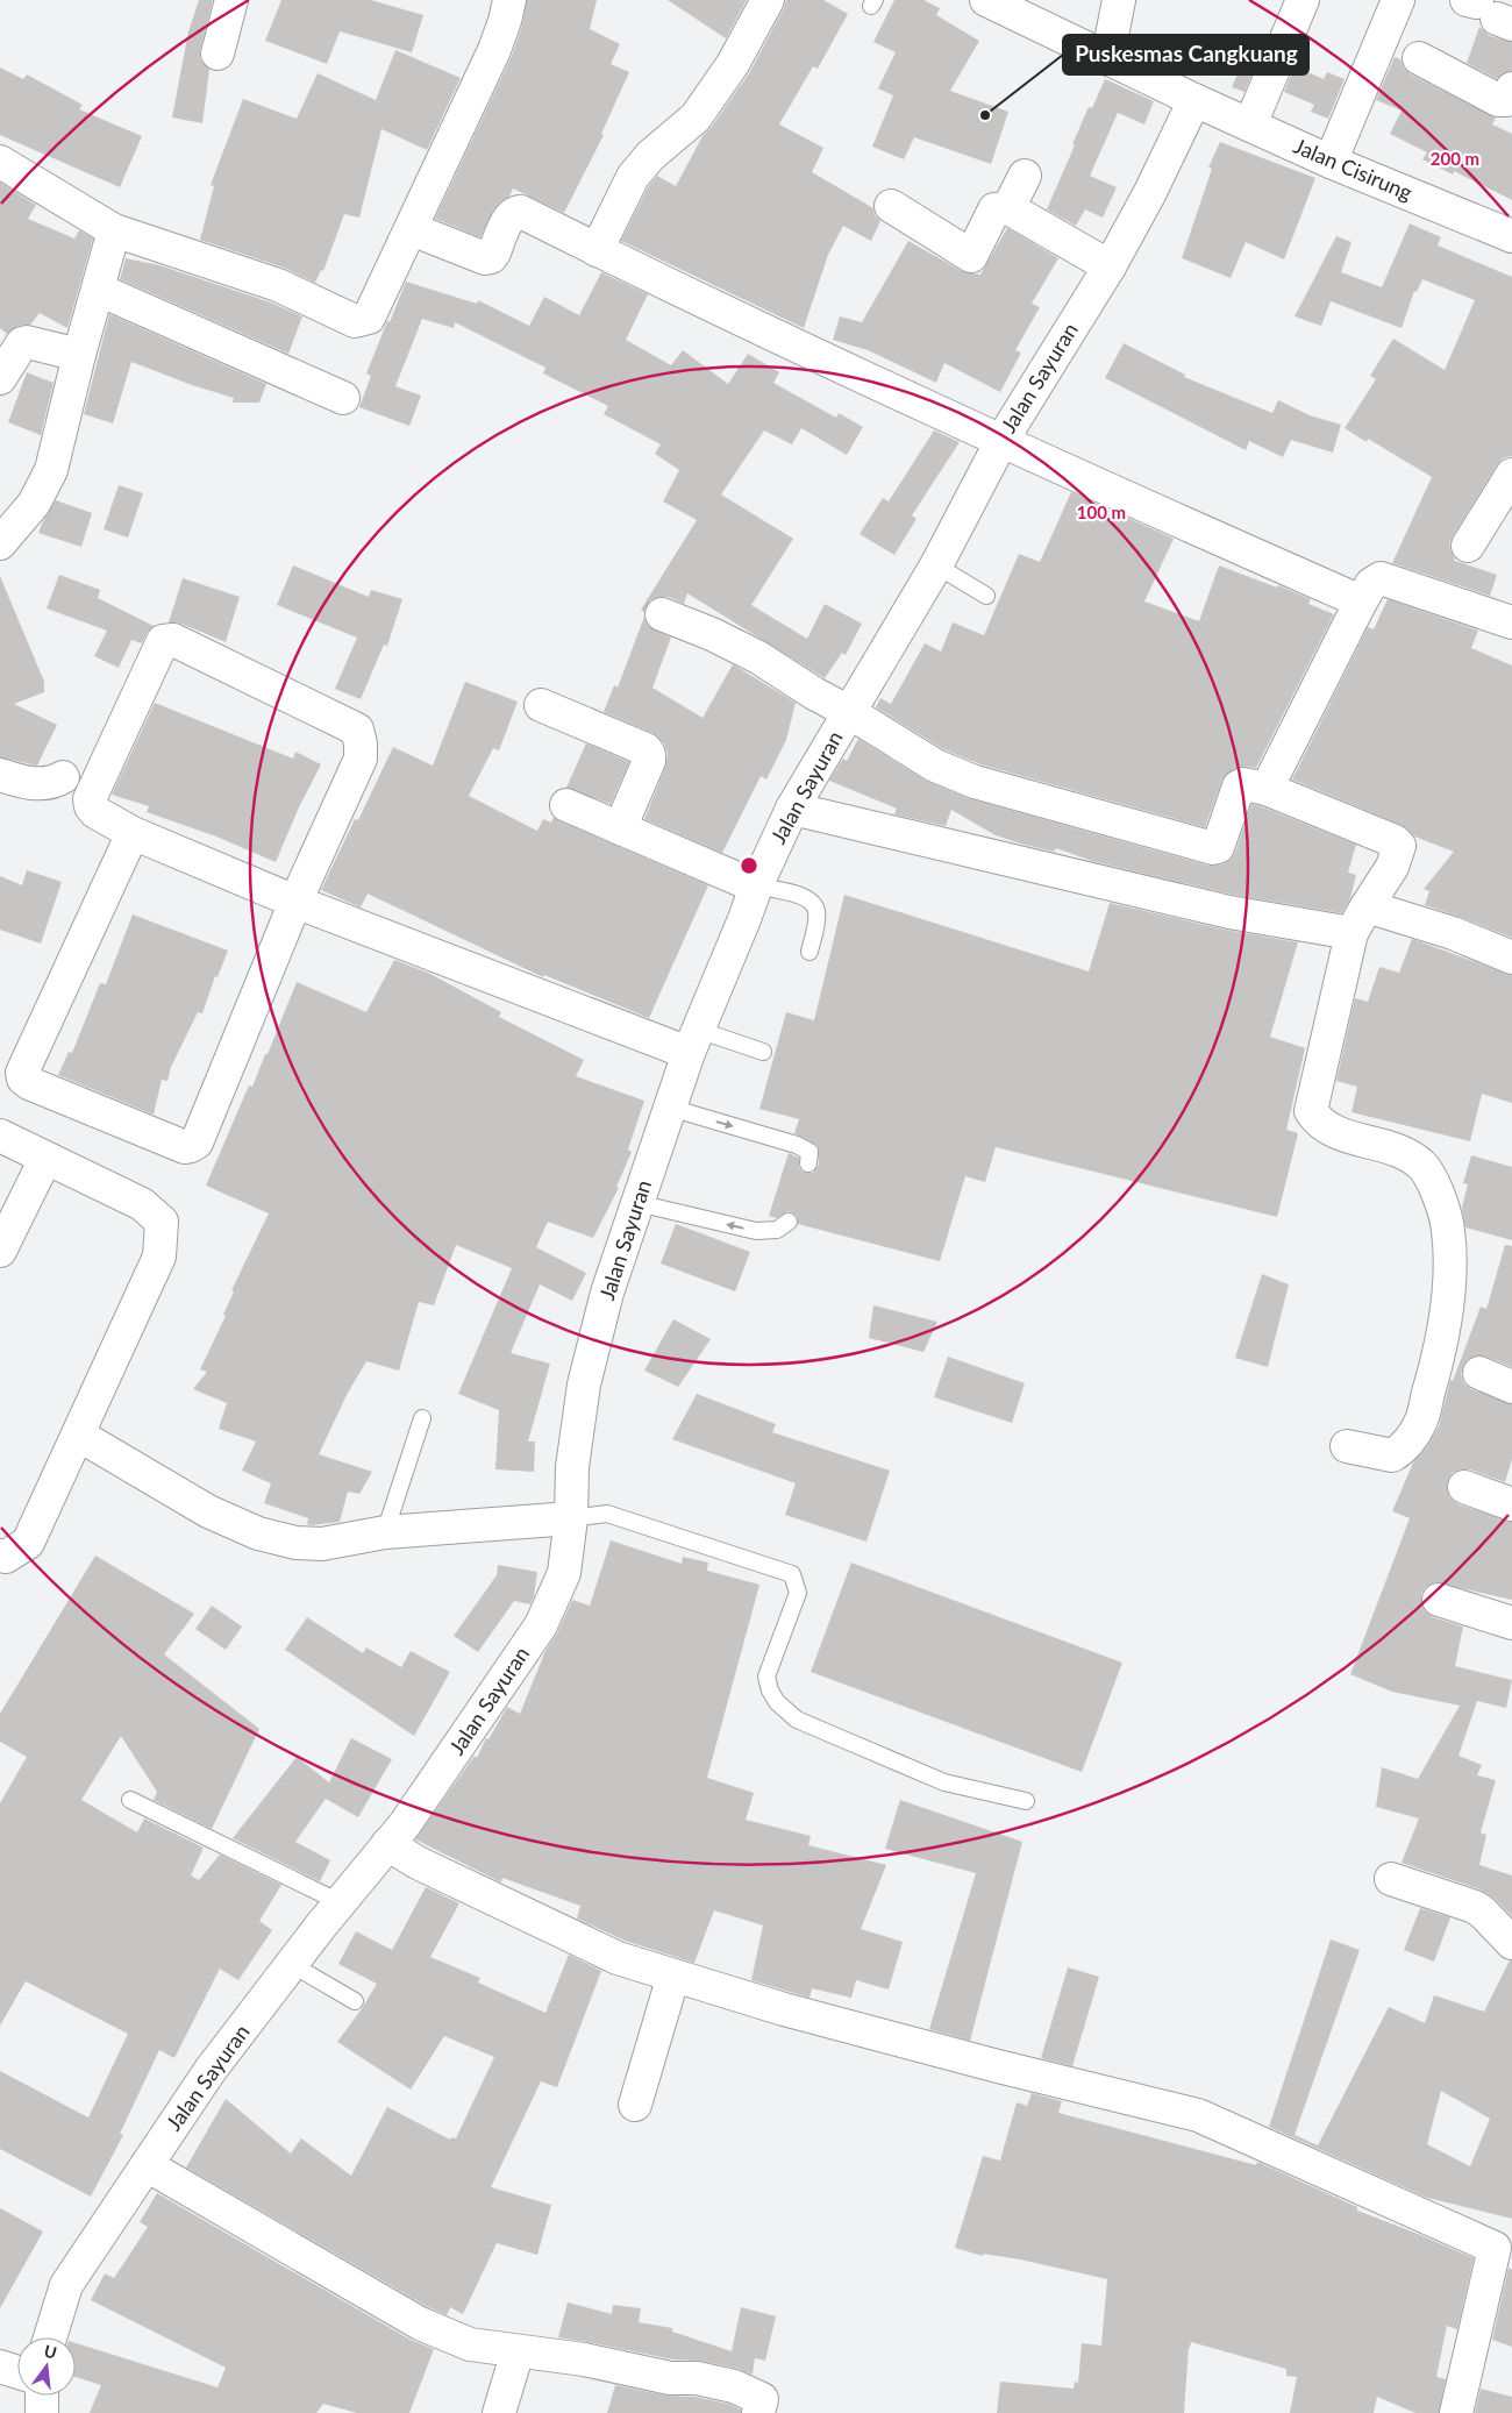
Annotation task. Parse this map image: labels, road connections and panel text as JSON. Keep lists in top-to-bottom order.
{
  "streets": {
    "street": ["Jalan Cisirung", "Jalan Sayuran"]
  },
  "crossings": [
    ["Jalan Cisirung", "Jalan Sayuran"]
  ],
  "places": ["Puskesmas Cangkuang"],
  "north": "top",
  "rings": ["200 m", "100 m"]
}
